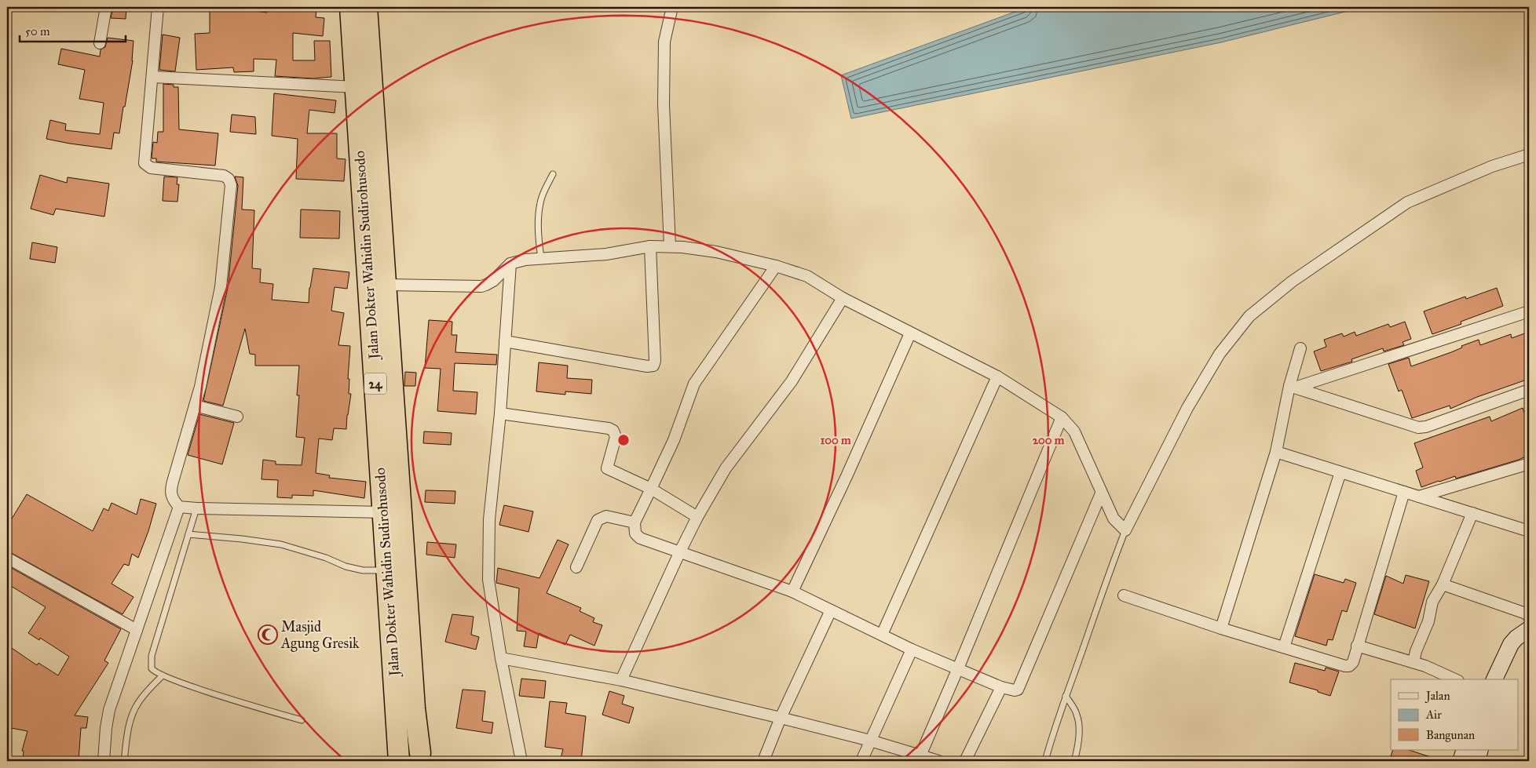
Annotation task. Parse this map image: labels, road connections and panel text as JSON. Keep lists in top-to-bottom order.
{
  "streets": {
    "highway": ["Jalan Dokter Wahidin Sudirohusodo", "24"]
  },
  "places": {
    "mosque": ["Masjid Agung Gresik"]
  },
  "legend": ["Jalan", "Air", "Bangunan"],
  "scale_bar": "50 m",
  "rings": ["100 m", "200 m"]
}
